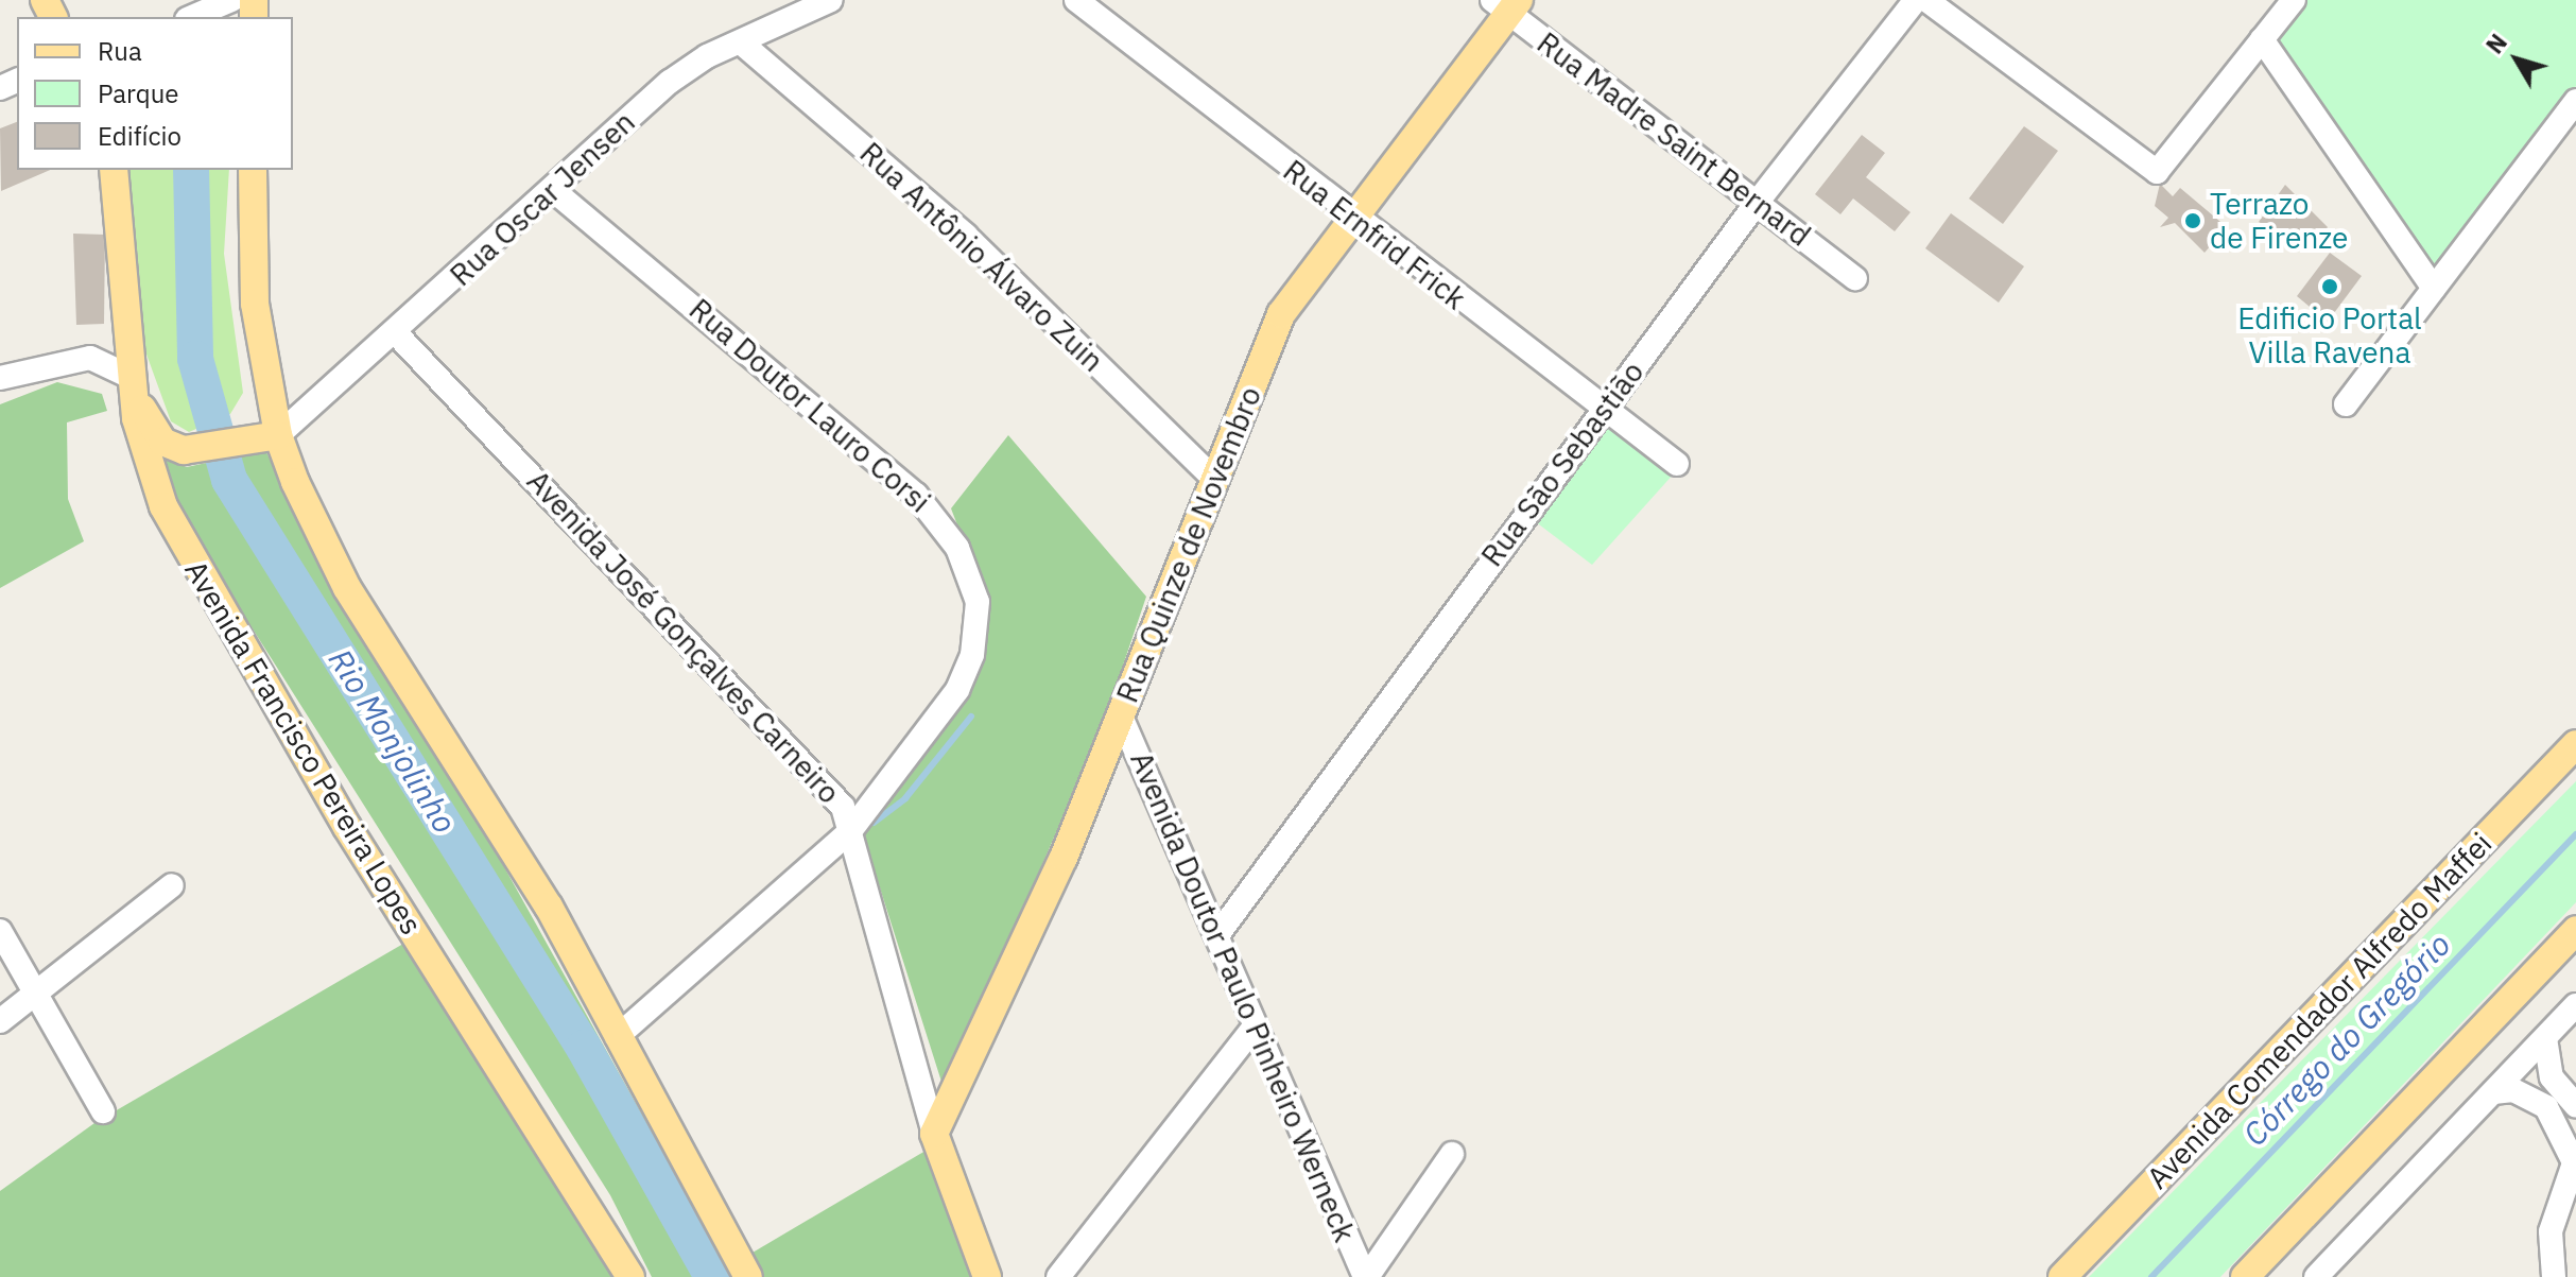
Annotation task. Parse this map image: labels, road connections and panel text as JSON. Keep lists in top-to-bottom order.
{
  "streets": {
    "main road": [
      "Rua Quinze de Novembro",
      "Avenida José Gonçalves Carneiro",
      "Avenida Francisco Pereira Lopes",
      "Avenida Comendador Alfredo Maffei"
    ],
    "street": [
      "Rua Madre Saint Bernard",
      "Rua Oscar Jensen",
      "Rua Ernfrid Frick",
      "Rua Antônio Álvaro Zuin",
      "Rua Doutor Lauro Corsi",
      "Rua São Sebastião",
      "Avenida Doutor Paulo Pinheiro Werneck"
    ]
  },
  "crossings": [
    ["Rua Madre Saint Bernard", "Rua São Sebastião"],
    ["Rua Madre Saint Bernard", "Rua Quinze de Novembro"],
    ["Rua Oscar Jensen", "Rua Antônio Álvaro Zuin"],
    ["Rua Oscar Jensen", "Rua Doutor Lauro Corsi"],
    ["Rua Oscar Jensen", "Avenida José Gonçalves Carneiro"],
    ["Rua Ernfrid Frick", "Rua São Sebastião"],
    ["Rua Ernfrid Frick", "Rua Quinze de Novembro"],
    ["Rua Antônio Álvaro Zuin", "Rua Quinze de Novembro"],
    ["Rua Doutor Lauro Corsi", "Avenida José Gonçalves Carneiro"],
    ["Rua São Sebastião", "Avenida Doutor Paulo Pinheiro Werneck"],
    ["Rua Quinze de Novembro", "Avenida José Gonçalves Carneiro"],
    ["Rua Quinze de Novembro", "Avenida Doutor Paulo Pinheiro Werneck"]
  ],
  "water": ["Rio Monjolinho", "Córrego do Gregório"],
  "places": ["Terrazo de Firenze", "Edificio Portal Villa Ravena"],
  "legend": ["Rua", "Parque", "Edifício"],
  "north": "top left"
}
